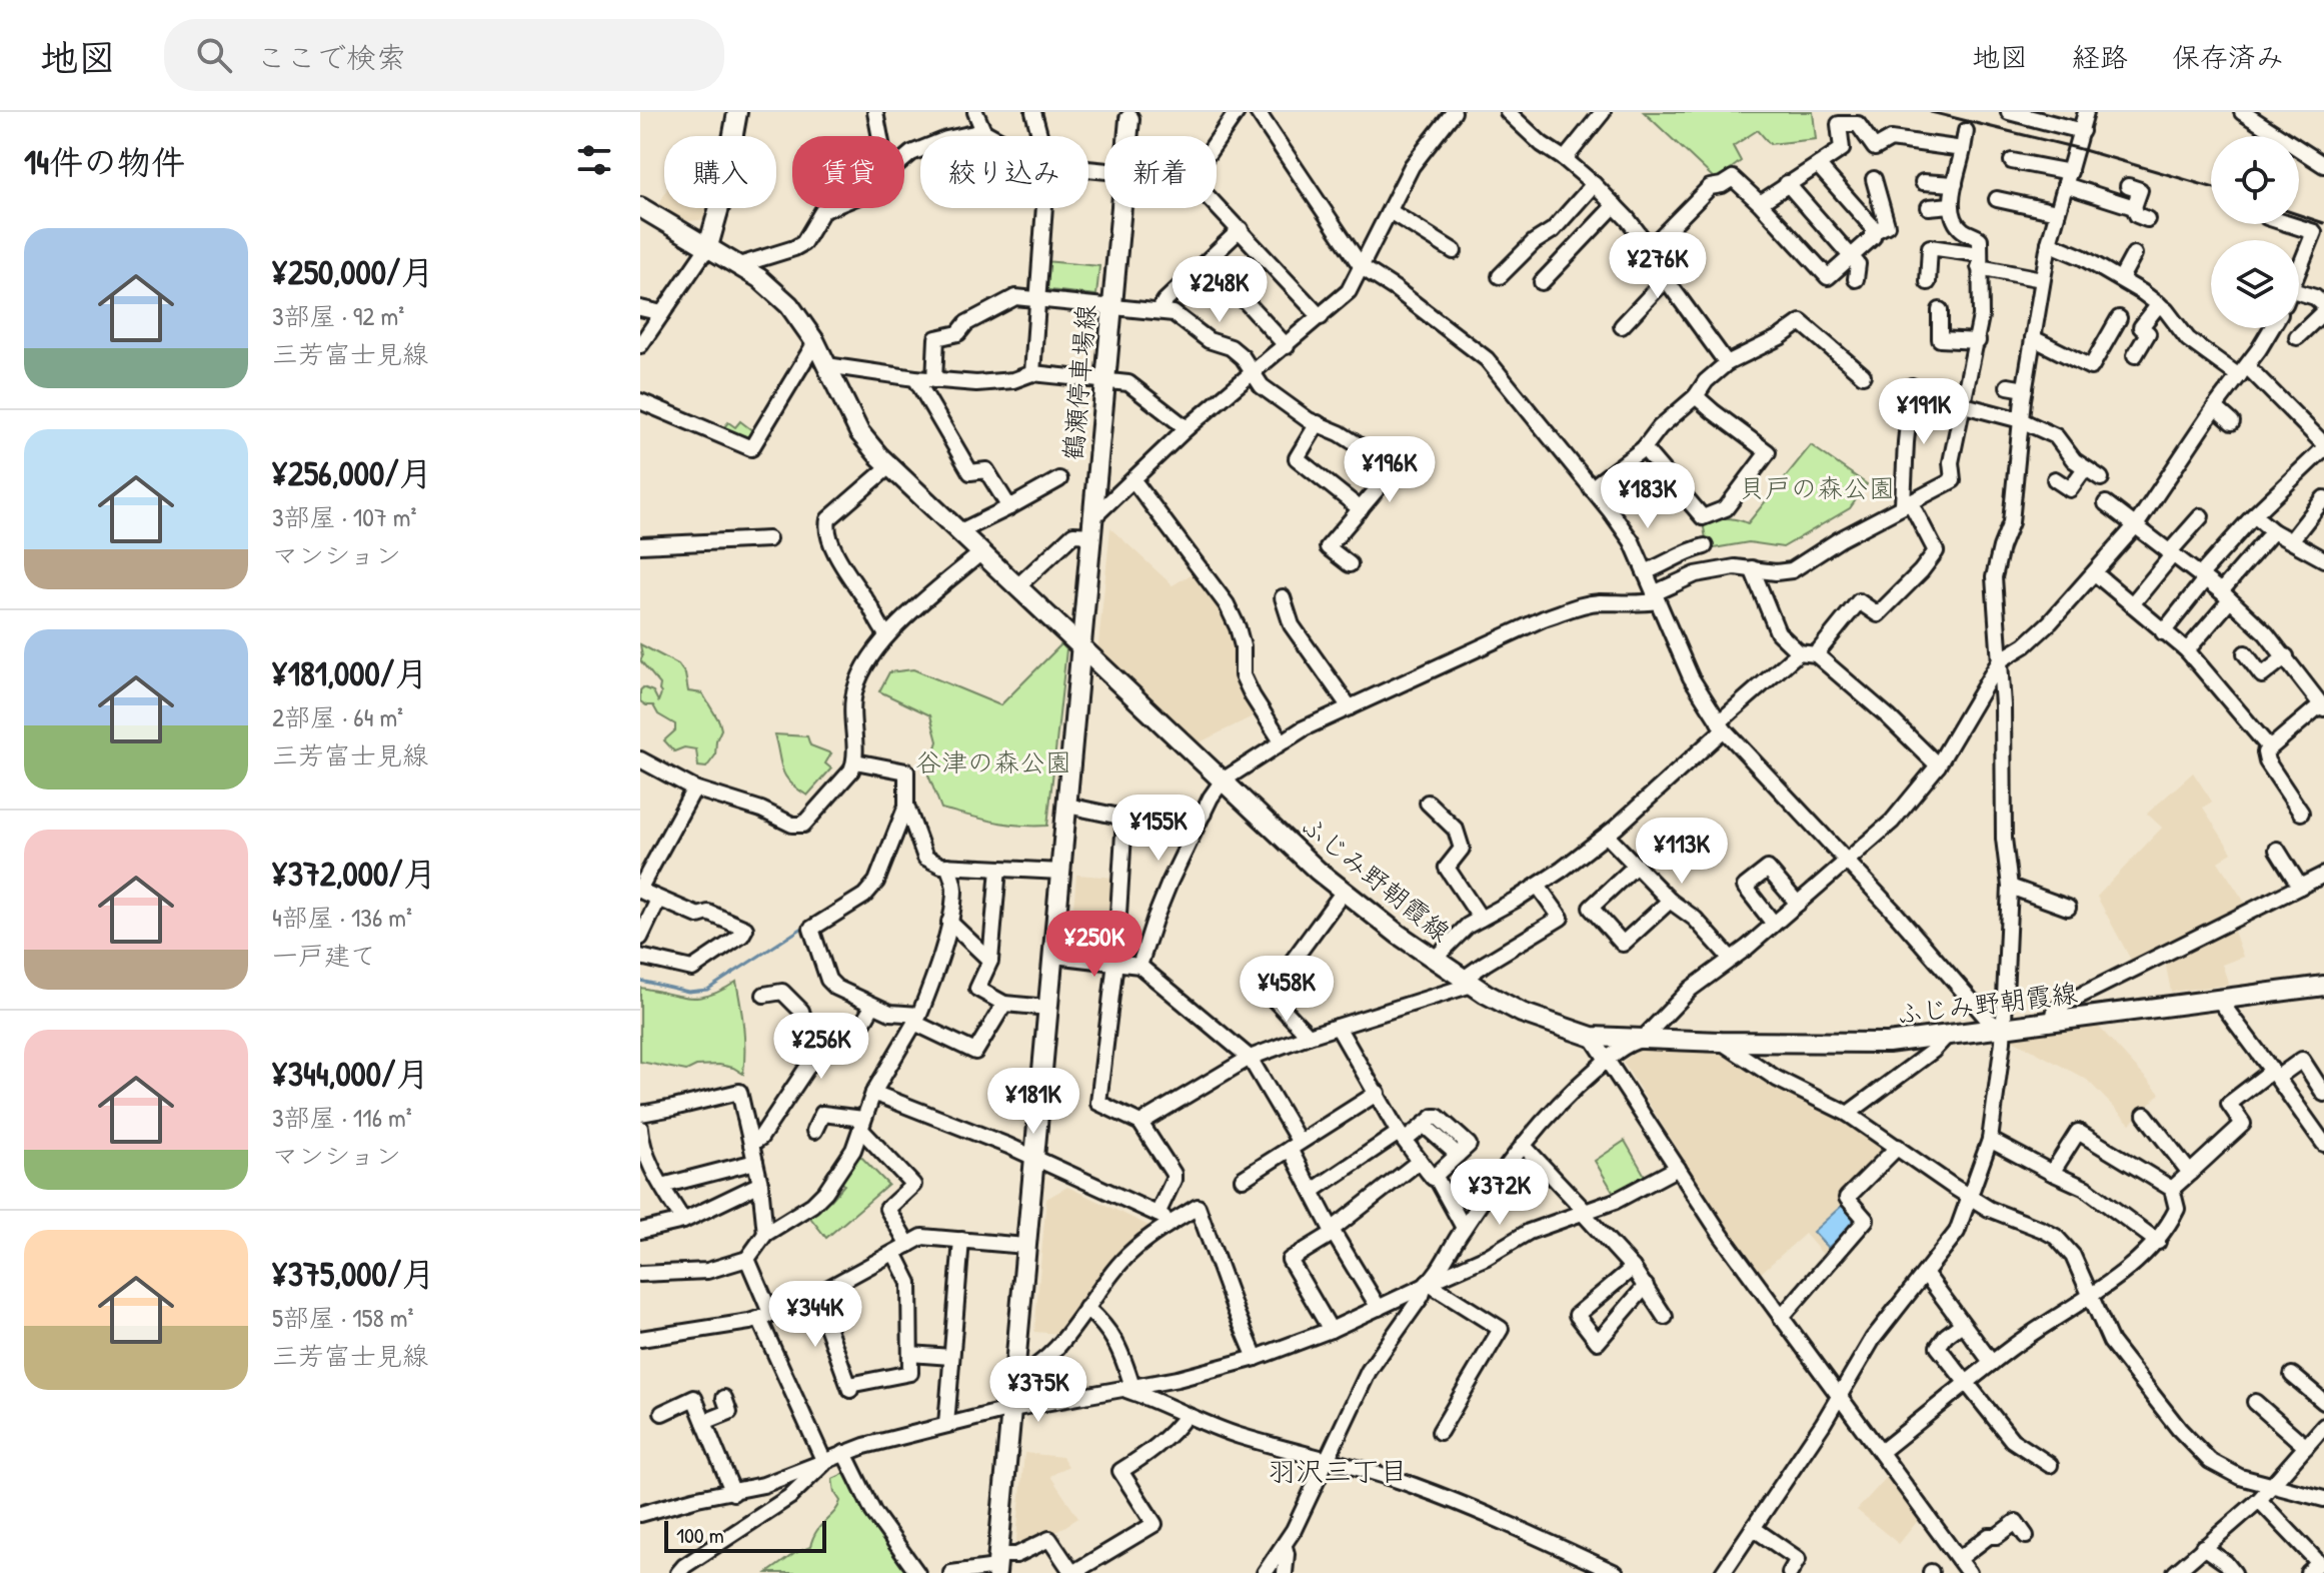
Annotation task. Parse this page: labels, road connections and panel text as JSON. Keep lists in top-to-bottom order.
{
  "streets": {
    "main road": ["鶴瀬停車場線", "ふじみ野朝霞線"]
  },
  "crossings": [
    ["鶴瀬停車場線", "ふじみ野朝霞線"]
  ],
  "districts": ["羽沢三丁目"],
  "parks": ["貝戸の森公園", "谷津の森公園"],
  "scale_bar": "100 m",
  "page": {
    "header": "地図",
    "search": "ここで検索",
    "nav": ["地図", "経路", "保存済み"],
    "heading": "14件の物件",
    "chip": [
      "購入",
      "賃貸",
      "絞り込み",
      "新着"
    ],
    "list": [
      {
        "name": "¥250,000/月",
        "note": "3部屋 · 92 m² · 三芳富士見線"
      },
      {
        "name": "¥256,000/月",
        "note": "3部屋 · 107 m² · マンション"
      },
      {
        "name": "¥181,000/月",
        "note": "2部屋 · 64 m² · 三芳富士見線"
      },
      {
        "name": "¥372,000/月",
        "note": "4部屋 · 136 m² · 一戸建て"
      },
      {
        "name": "¥344,000/月",
        "note": "3部屋 · 116 m² · マンション"
      },
      {
        "name": "¥375,000/月",
        "note": "5部屋 · 158 m² · 三芳富士見線"
      }
    ],
    "price": [
      "¥276K",
      "¥248K",
      "¥191K",
      "¥196K",
      "¥183K",
      "¥155K",
      "¥113K",
      "¥250K",
      "¥458K",
      "¥256K",
      "¥181K",
      "¥372K",
      "¥344K",
      "¥375K"
    ],
    "scale": "100 m"
  }
}
